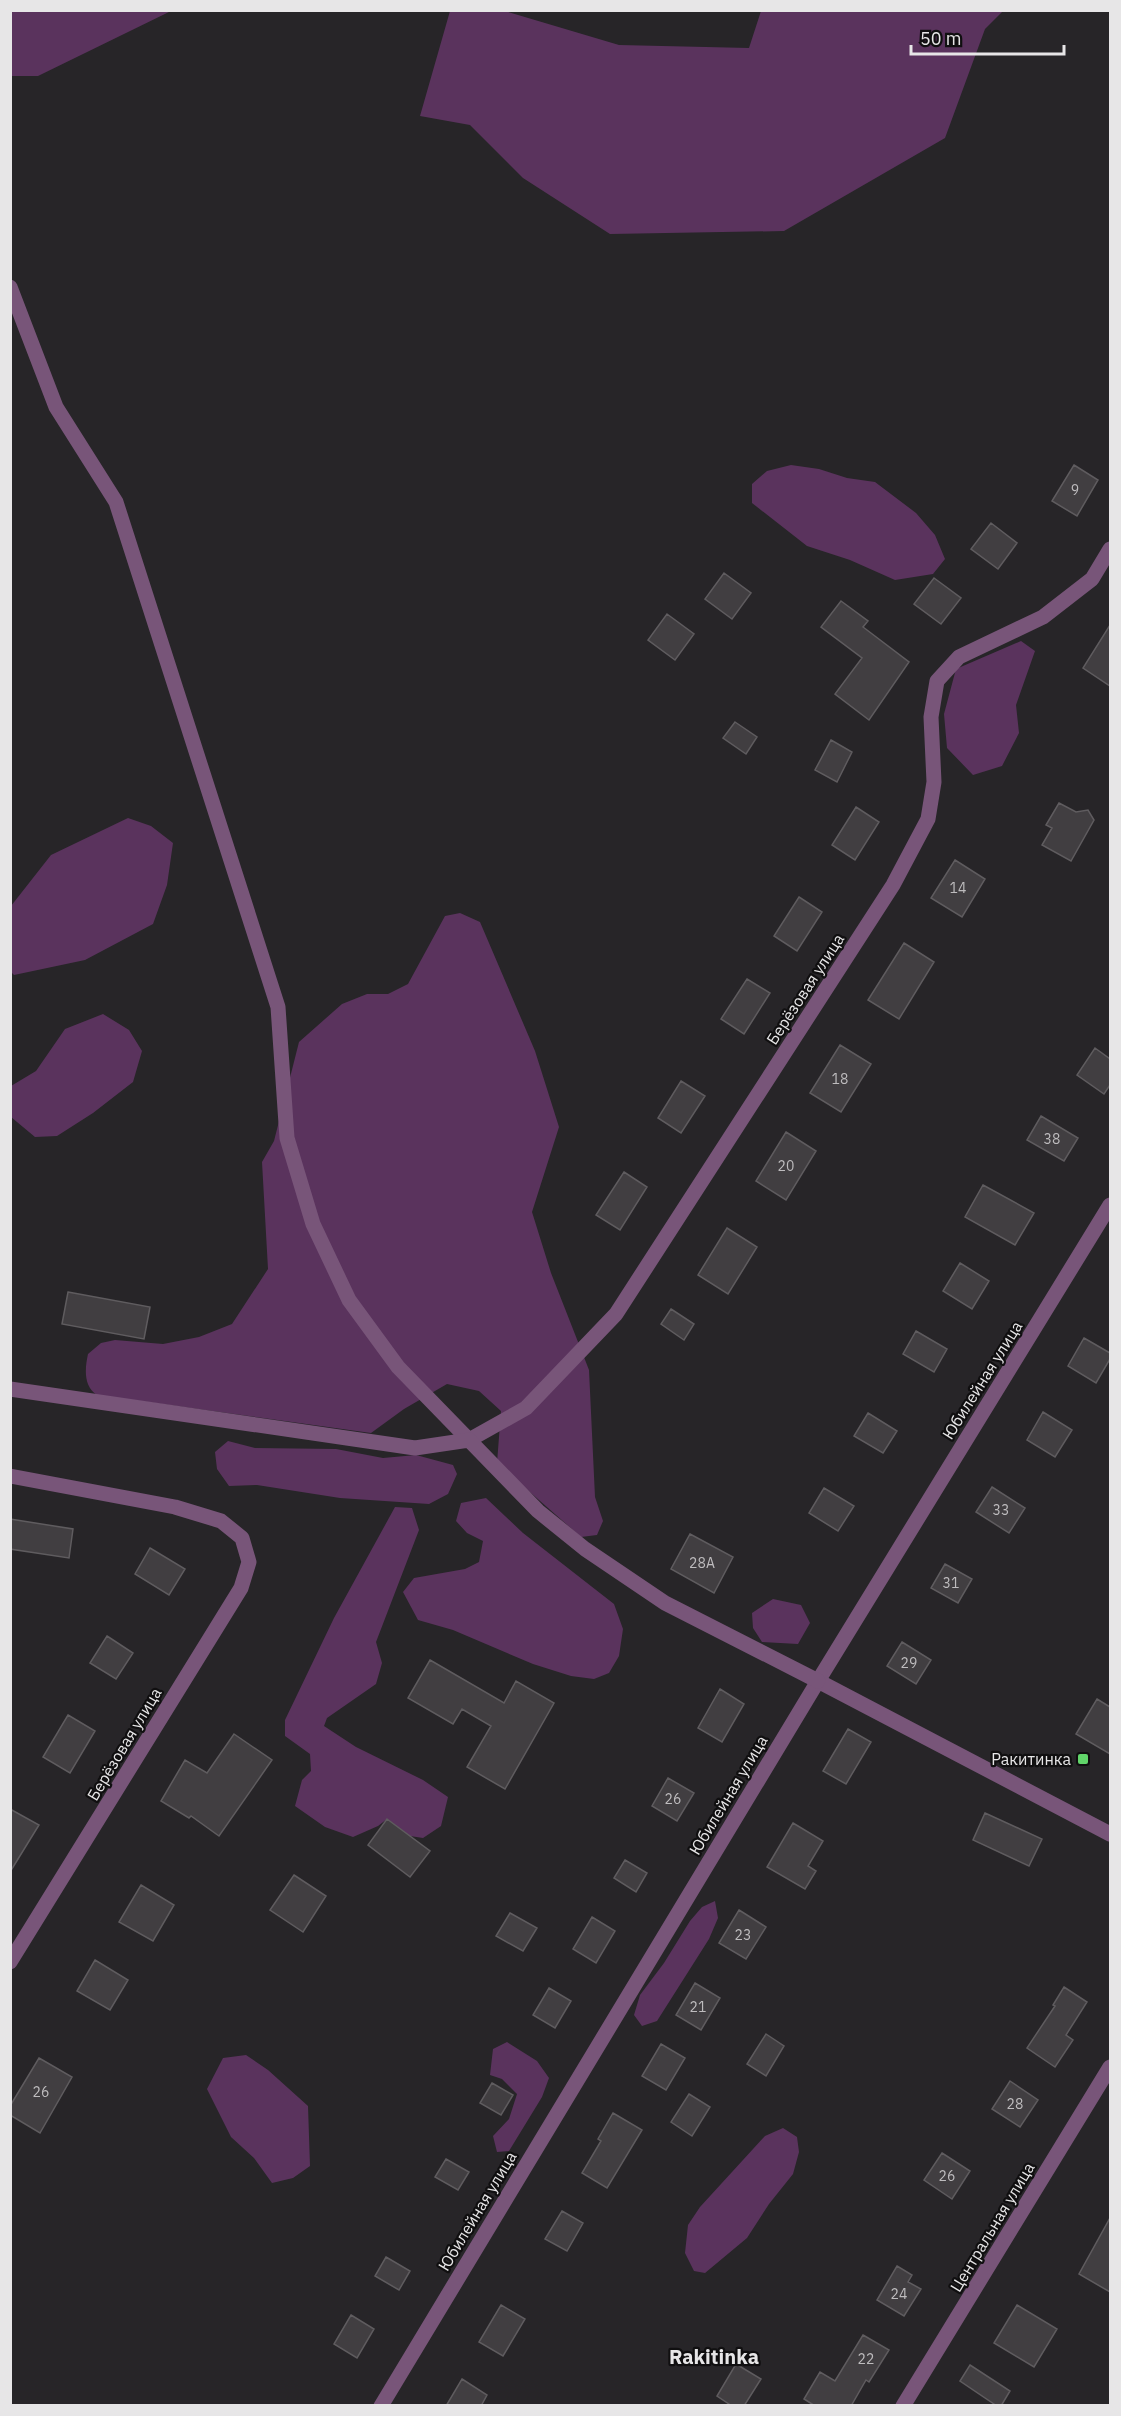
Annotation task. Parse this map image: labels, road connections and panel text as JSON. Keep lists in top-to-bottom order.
{
  "streets": {
    "street": ["Берёзовая улица", "Юбилейная улица", "Центральная улица"]
  },
  "districts": ["Rakitinka"],
  "places": {
    "transit": ["Ракитинка"]
  },
  "house_numbers": [
    "9",
    "14",
    "18",
    "38",
    "20",
    "33",
    "28А",
    "31",
    "29",
    "26",
    "23",
    "21",
    "26",
    "28",
    "26",
    "24",
    "22"
  ],
  "scale_bar": "50 m"
}
